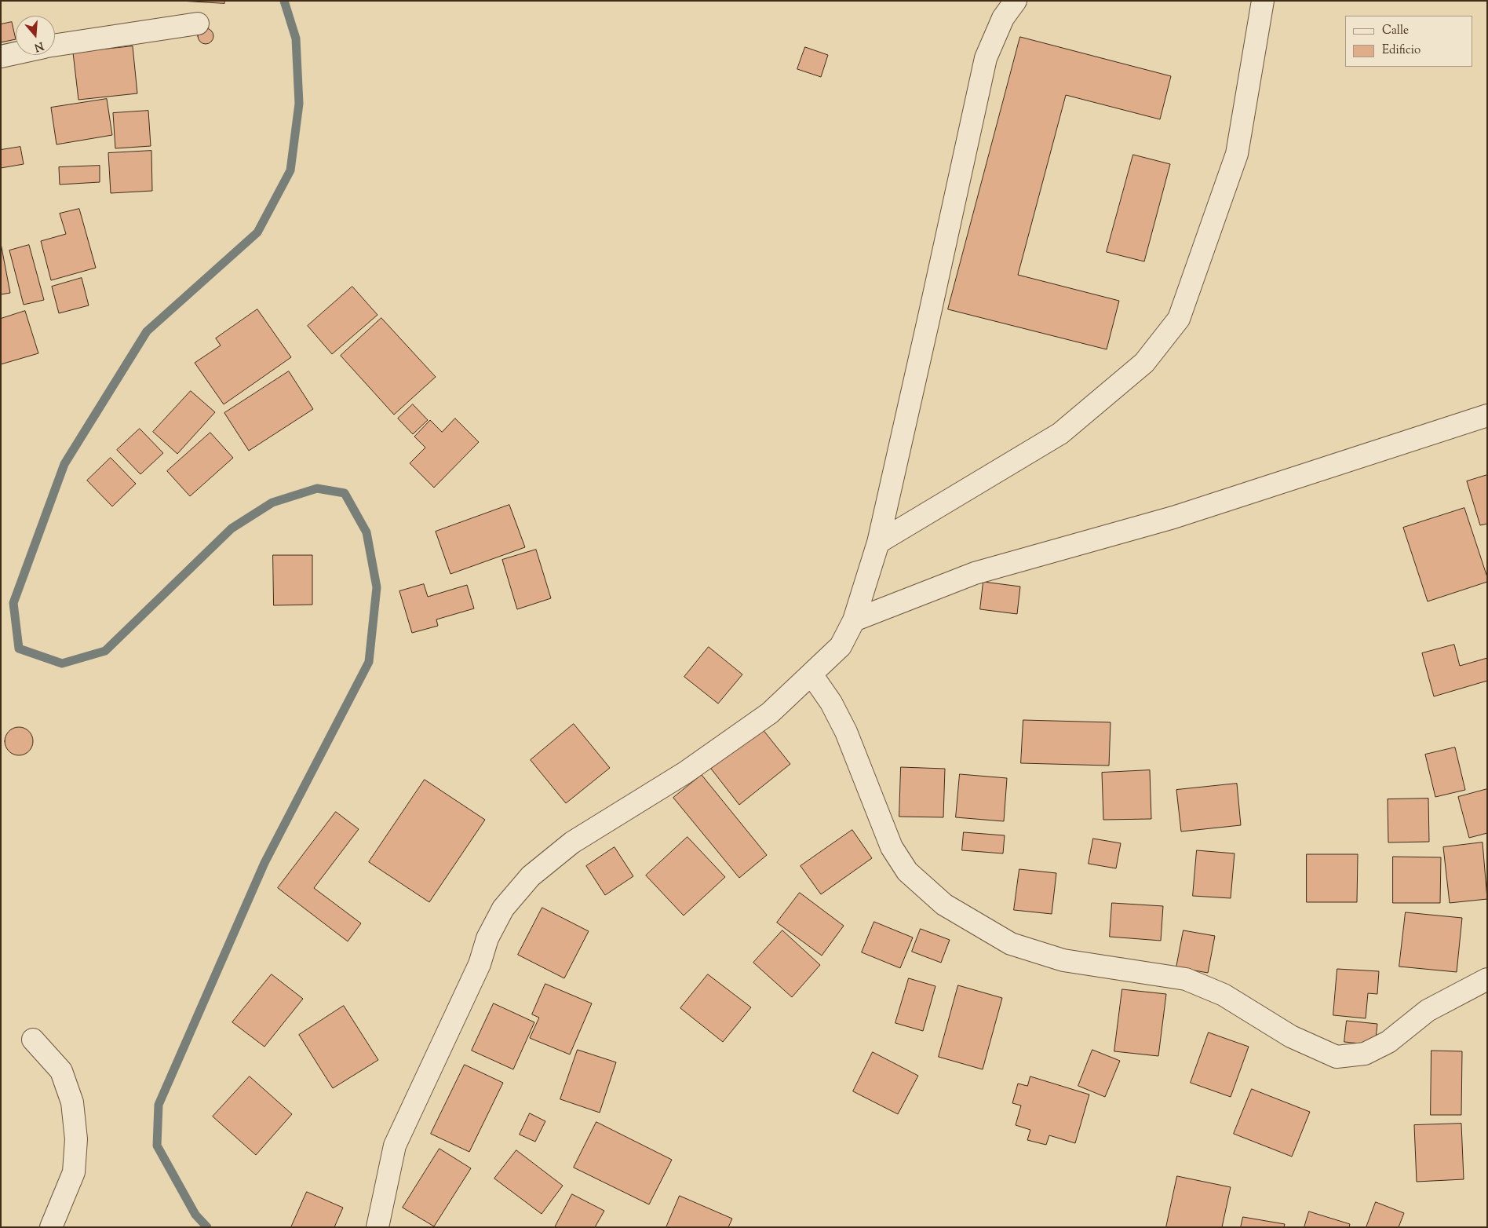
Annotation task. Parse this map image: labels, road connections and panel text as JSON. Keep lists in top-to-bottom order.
{
  "legend": ["Calle", "Edificio"],
  "north": "bottom"
}
